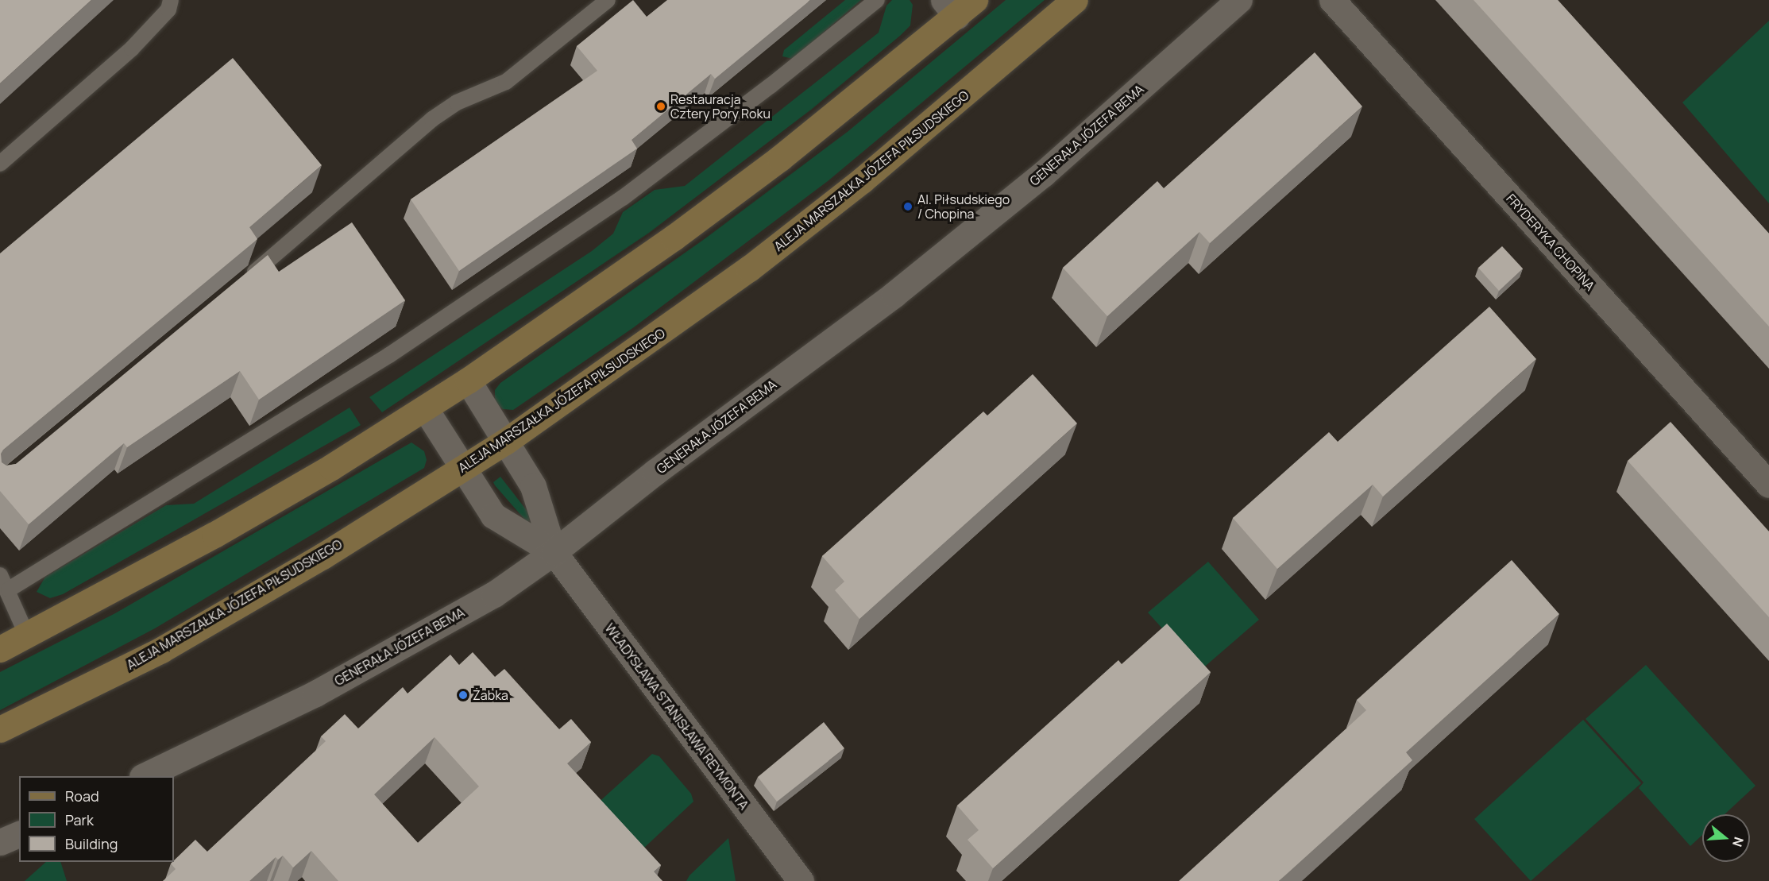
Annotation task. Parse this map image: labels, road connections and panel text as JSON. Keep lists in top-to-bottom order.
{
  "streets": {
    "street": [
      "GENERAŁA JÓZEFA BEMA",
      "ALEJA MARSZAŁKA JÓZEFA PIŁSUDSKIEGO",
      "FRYDERYKA CHOPINA",
      "WŁADYSŁAWA STANISŁAWA REYMONTA"
    ]
  },
  "crossings": [
    ["GENERAŁA JÓZEFA BEMA", "WŁADYSŁAWA STANISŁAWA REYMONTA"],
    ["ALEJA MARSZAŁKA JÓZEFA PIŁSUDSKIEGO", "WŁADYSŁAWA STANISŁAWA REYMONTA"]
  ],
  "places": ["Restauracja Cztery Pory Roku", "Al. Piłsudskiego / Chopina", "Żabka"],
  "legend": ["Road", "Park", "Building"],
  "north": "right"
}
